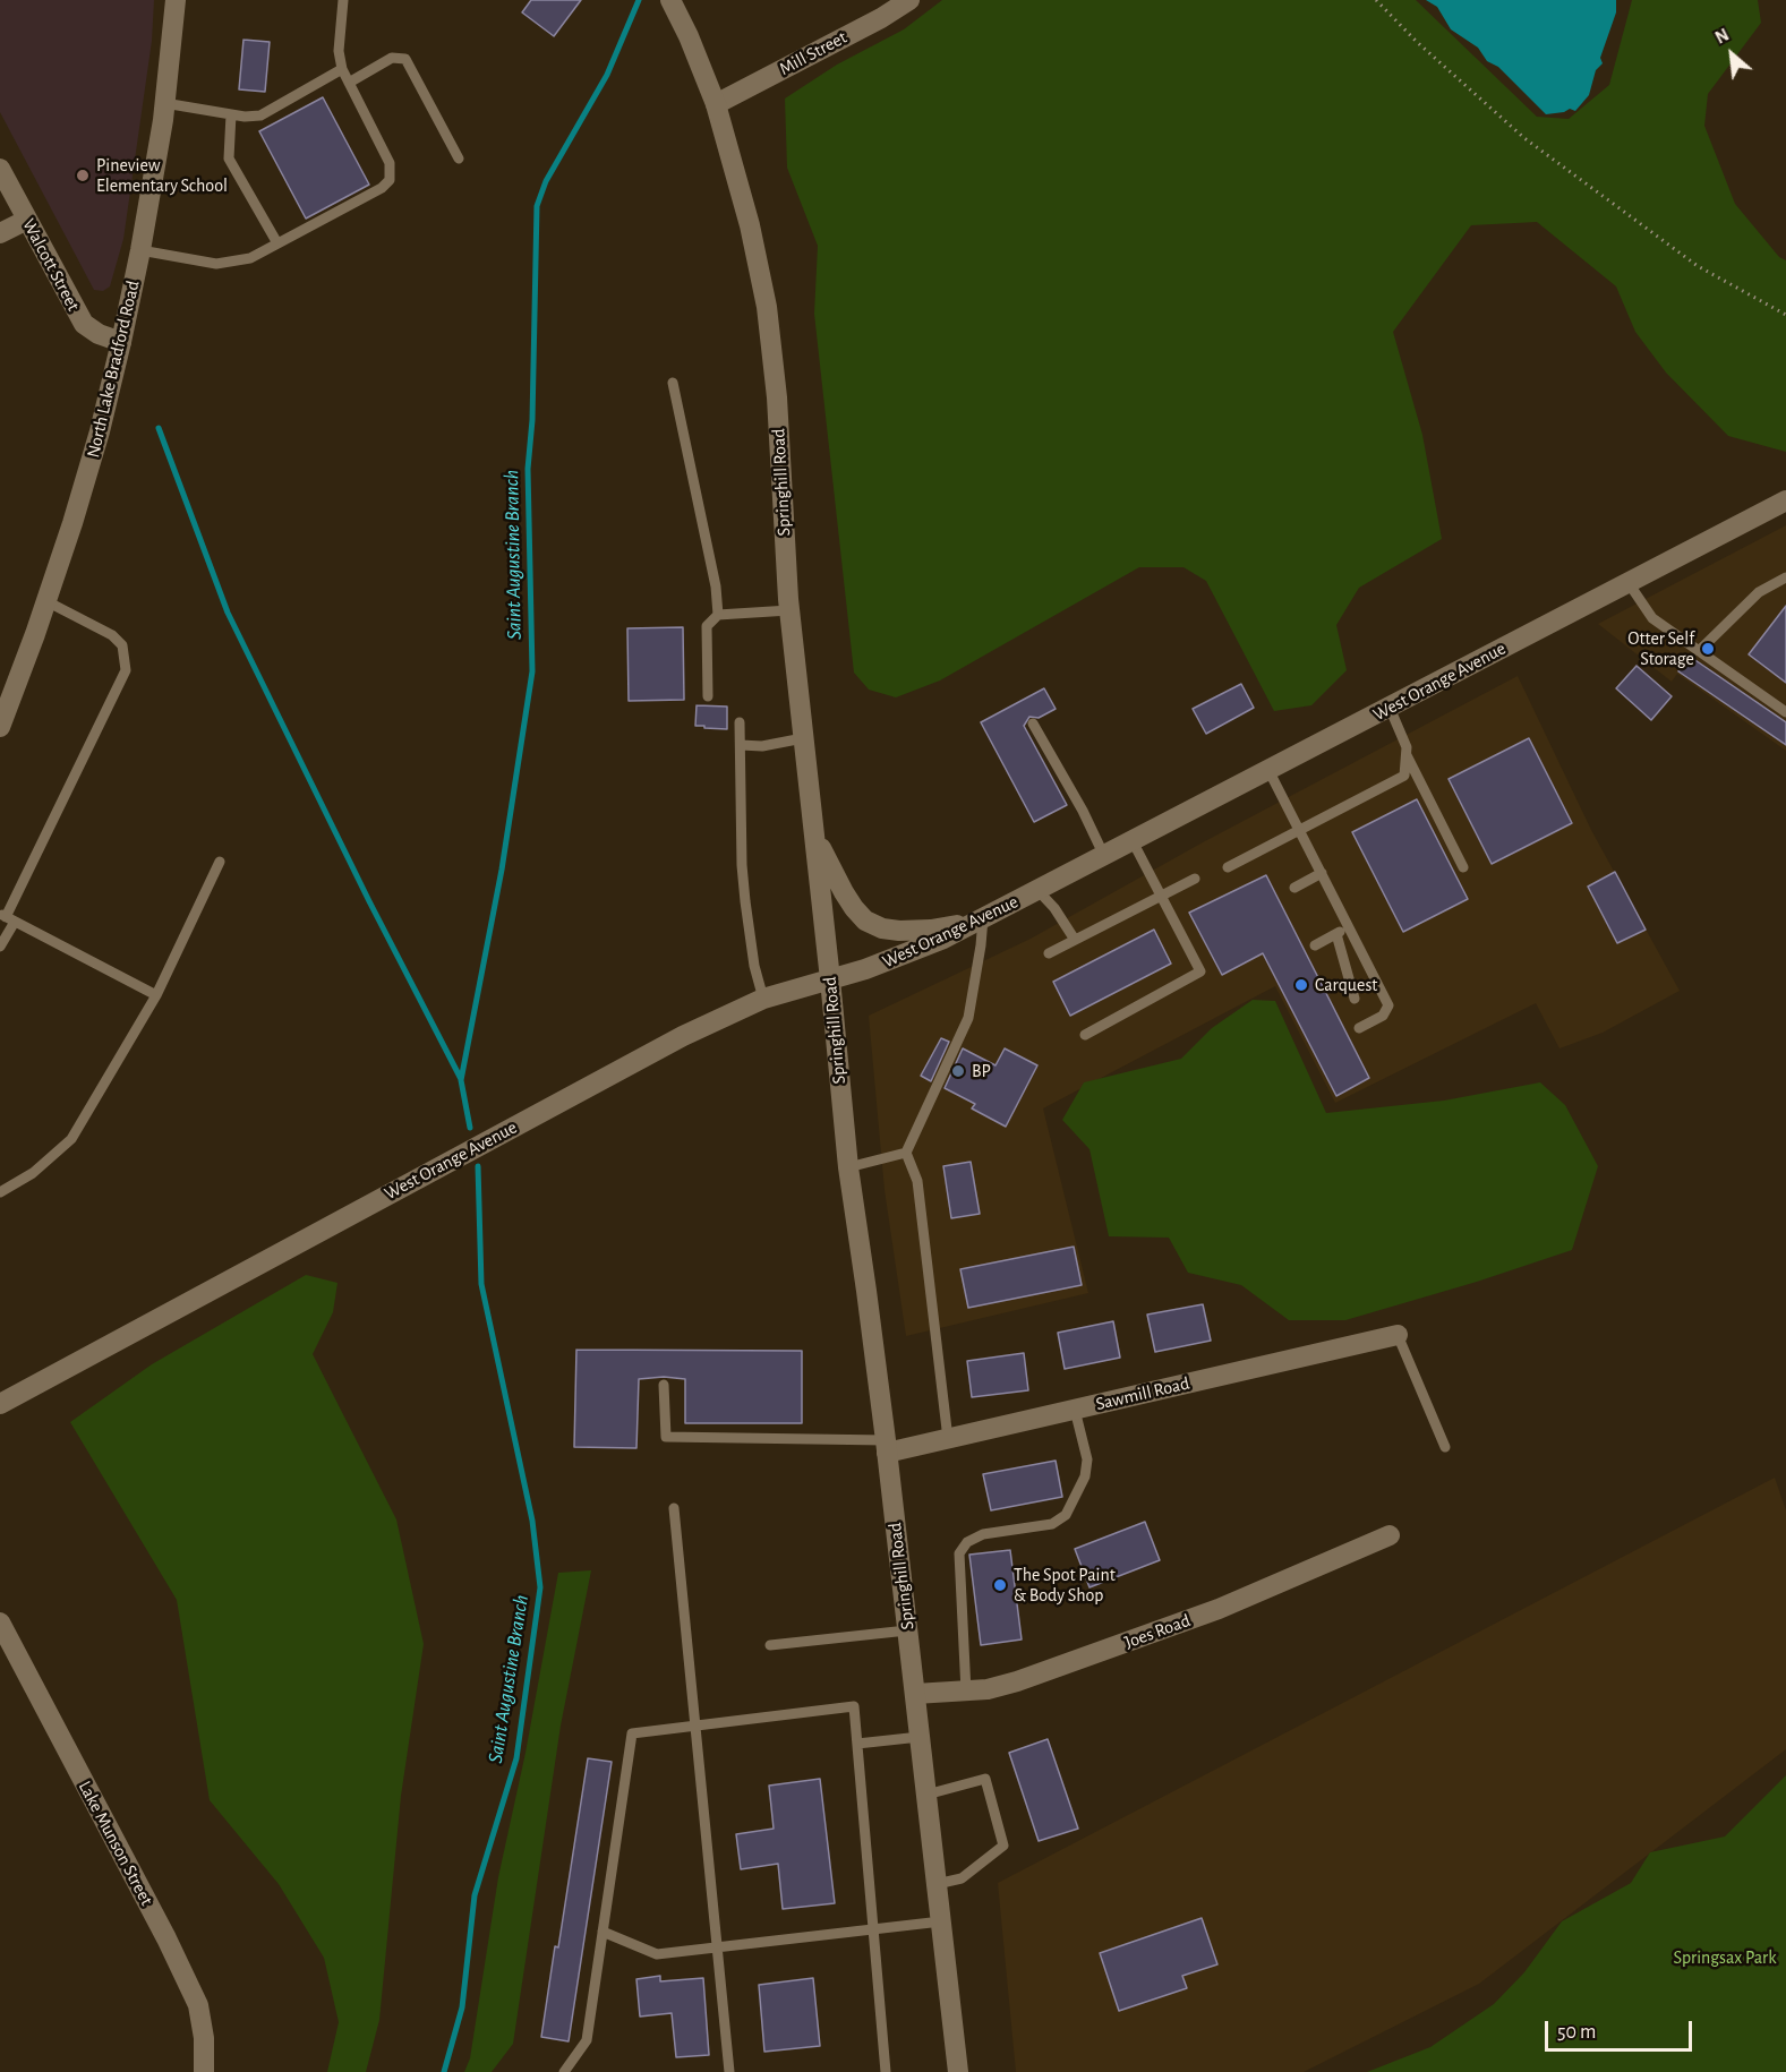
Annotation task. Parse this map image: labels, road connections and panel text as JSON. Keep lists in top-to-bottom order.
{
  "streets": {
    "main road": [
      "Mill Street",
      "Walcott Street",
      "North Lake Bradford Road",
      "Springhill Road",
      "West Orange Avenue",
      "Sawmill Road",
      "Joes Road",
      "Lake Munson Street"
    ]
  },
  "crossings": [
    ["Mill Street", "Springhill Road"],
    ["Walcott Street", "North Lake Bradford Road"],
    ["Springhill Road", "West Orange Avenue"],
    ["Springhill Road", "Sawmill Road"],
    ["Springhill Road", "Joes Road"]
  ],
  "water": ["Saint Augustine Branch"],
  "parks": ["Springsax Park"],
  "places": [
    "Pineview Elementary School",
    "Otter Self Storage",
    "Carquest",
    "BP",
    "The Spot Paint & Body Shop"
  ],
  "scale_bar": "50 m",
  "north": "top left"
}
